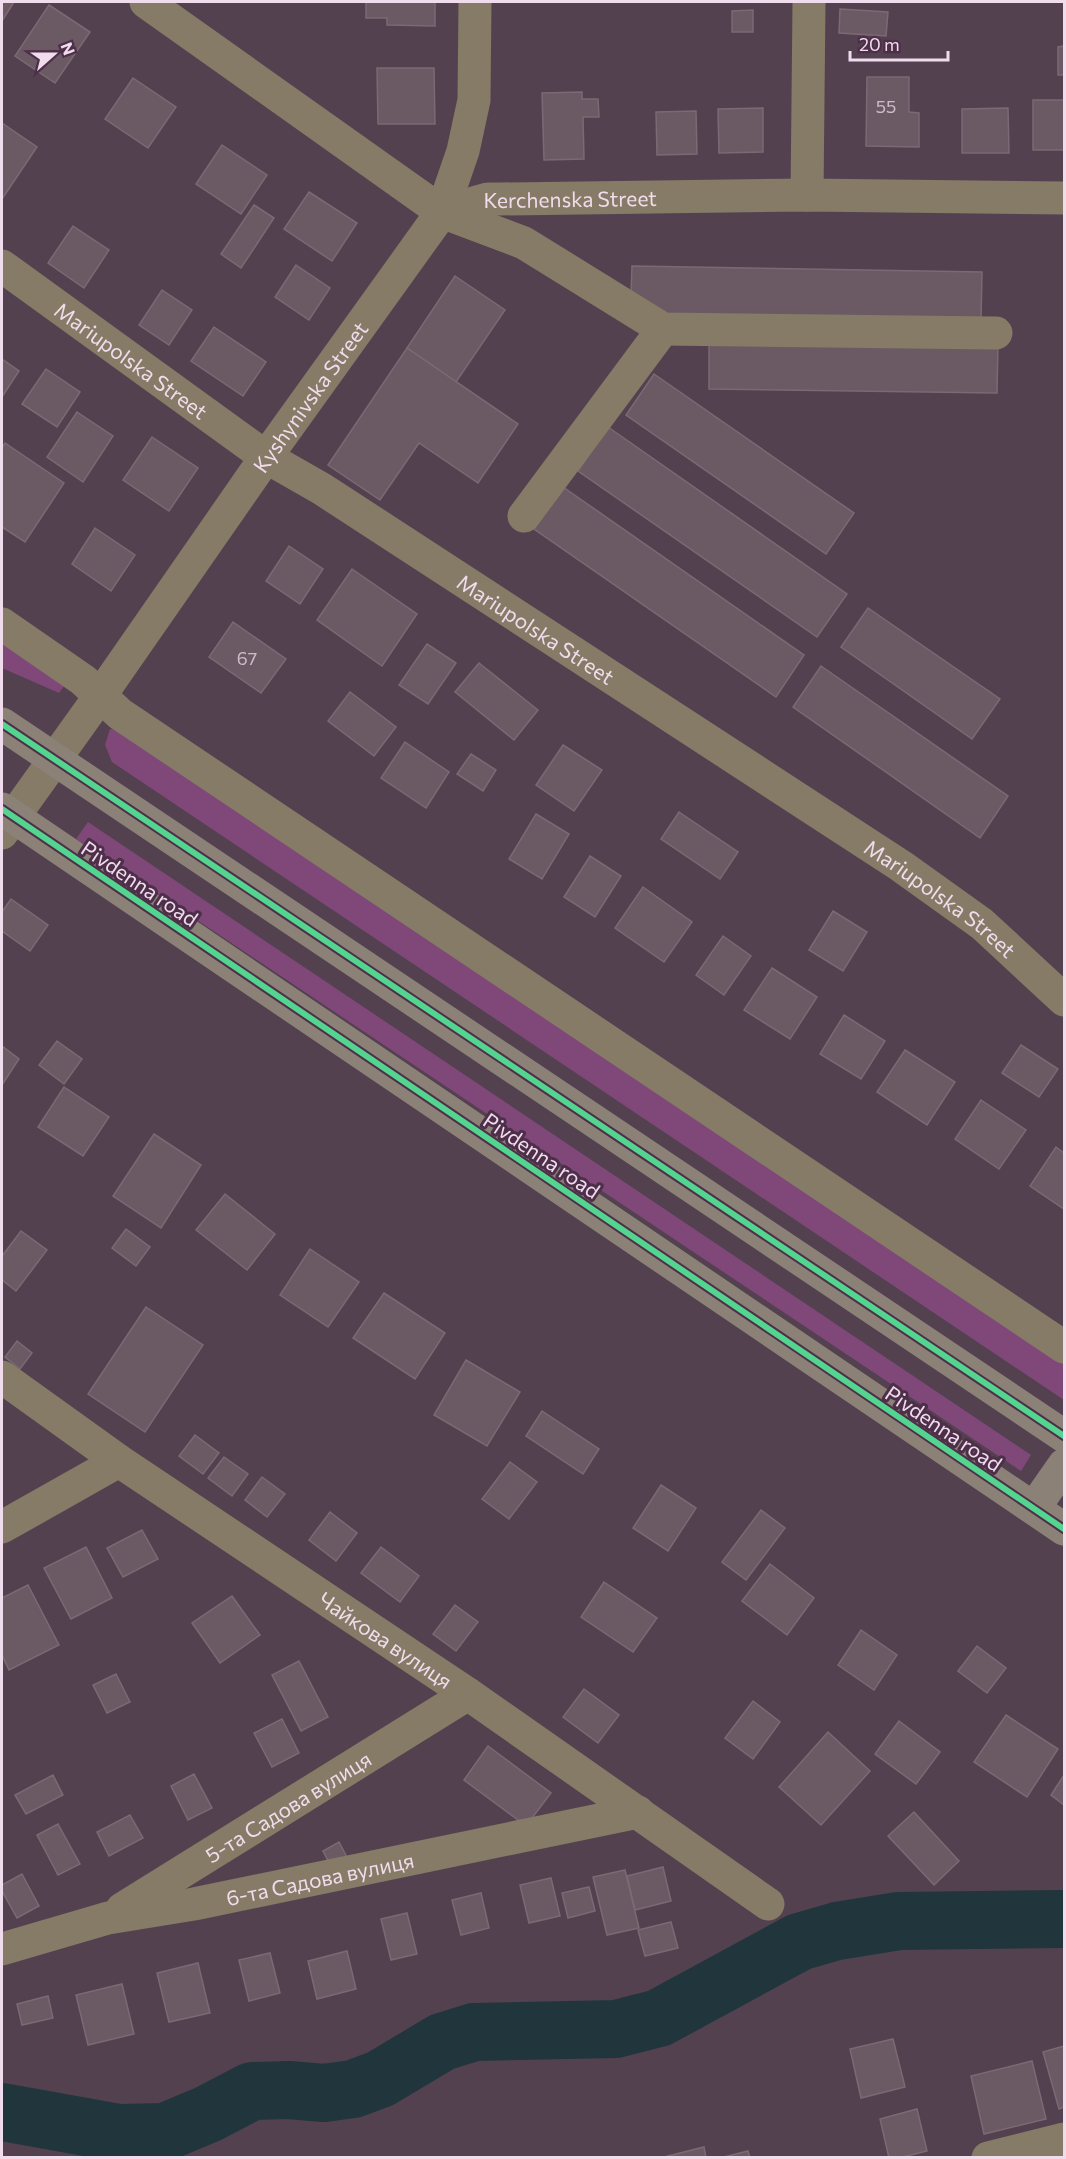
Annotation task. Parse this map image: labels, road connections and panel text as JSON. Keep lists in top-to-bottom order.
{
  "streets": {
    "main road": ["Pivdenna road"],
    "street": [
      "Kerchenska Street",
      "Mariupolska Street",
      "Kyshynivska Street",
      "Чайкова вулиця",
      "5-та Садова вулиця",
      "6-та Садова вулиця"
    ]
  },
  "crossings": [
    ["Kerchenska Street", "Kyshynivska Street"],
    ["Mariupolska Street", "Kyshynivska Street"],
    ["Kyshynivska Street", "Pivdenna road"],
    ["Чайкова вулиця", "5-та Садова вулиця"],
    ["Чайкова вулиця", "6-та Садова вулиця"],
    ["5-та Садова вулиця", "6-та Садова вулиця"]
  ],
  "house_numbers": ["55", "67"],
  "scale_bar": "20 m",
  "north": "right"
}
